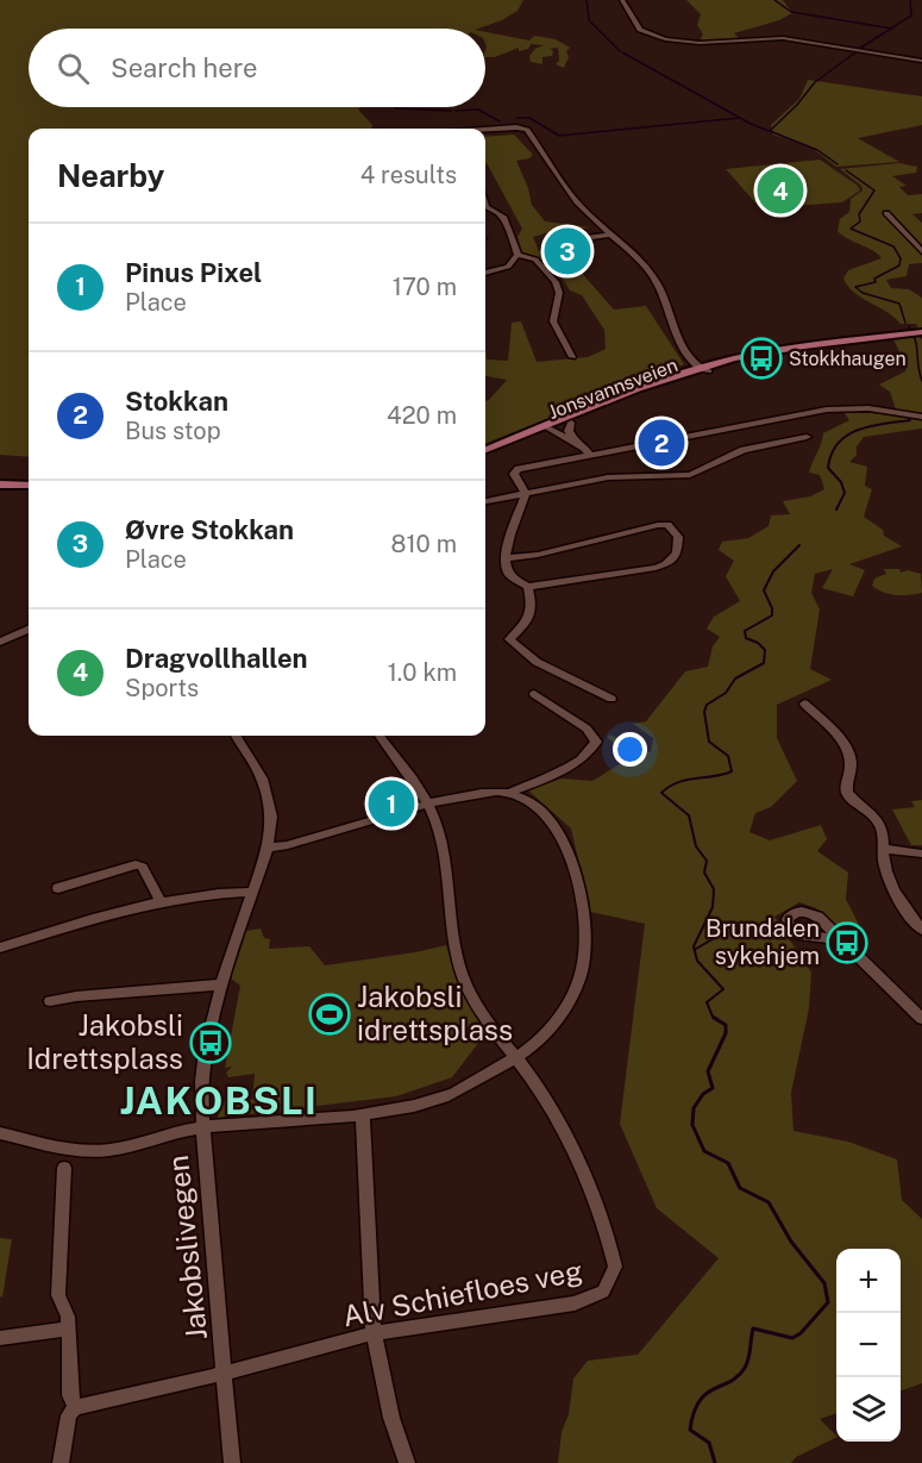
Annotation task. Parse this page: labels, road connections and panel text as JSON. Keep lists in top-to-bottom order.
{
  "streets": {
    "main road": ["Jonsvannsveien"],
    "street": ["Jakobslivegen", "Alv Schiefloes veg"]
  },
  "crossings": [
    ["Jakobslivegen", "Alv Schiefloes veg"]
  ],
  "districts": ["JAKOBSLI"],
  "places": {
    "bus stop": ["Stokkhaugen", "Brundalen sykehjem", "Jakobsli Idrettsplass"],
    "sports": ["Jakobsli idrettsplass"]
  },
  "page": {
    "search": "Search here",
    "heading": ["Nearby", "4 results"],
    "pins": [
      "4",
      "3",
      "2",
      "1"
    ],
    "list": [
      {
        "mark": "1",
        "name": "Pinus Pixel",
        "note": "Place",
        "value": "170 m"
      },
      {
        "mark": "2",
        "name": "Stokkan",
        "note": "Bus stop",
        "value": "420 m"
      },
      {
        "mark": "3",
        "name": "Øvre Stokkan",
        "note": "Place",
        "value": "810 m"
      },
      {
        "mark": "4",
        "name": "Dragvollhallen",
        "note": "Sports",
        "value": "1.0 km"
      }
    ],
    "map_buttons": ["+", "−"]
  }
}
